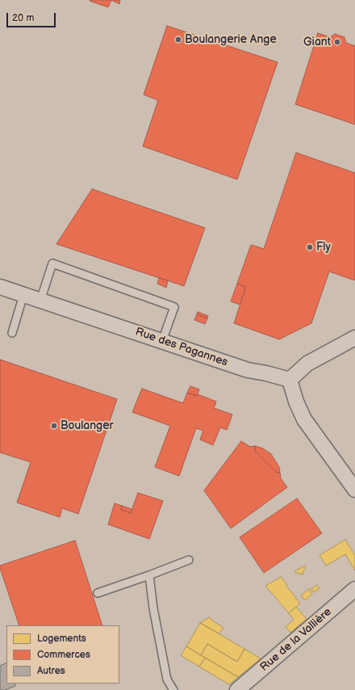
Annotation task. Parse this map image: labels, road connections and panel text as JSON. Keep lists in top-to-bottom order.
{
  "streets": {
    "street": ["Rue des Pagannes", "Rue de la Vallière"]
  },
  "places": [
    "Boulangerie Ange",
    "Giant",
    "Fly",
    "Boulanger"
  ],
  "legend": ["Logements", "Commerces", "Autres"],
  "scale_bar": "20 m"
}
